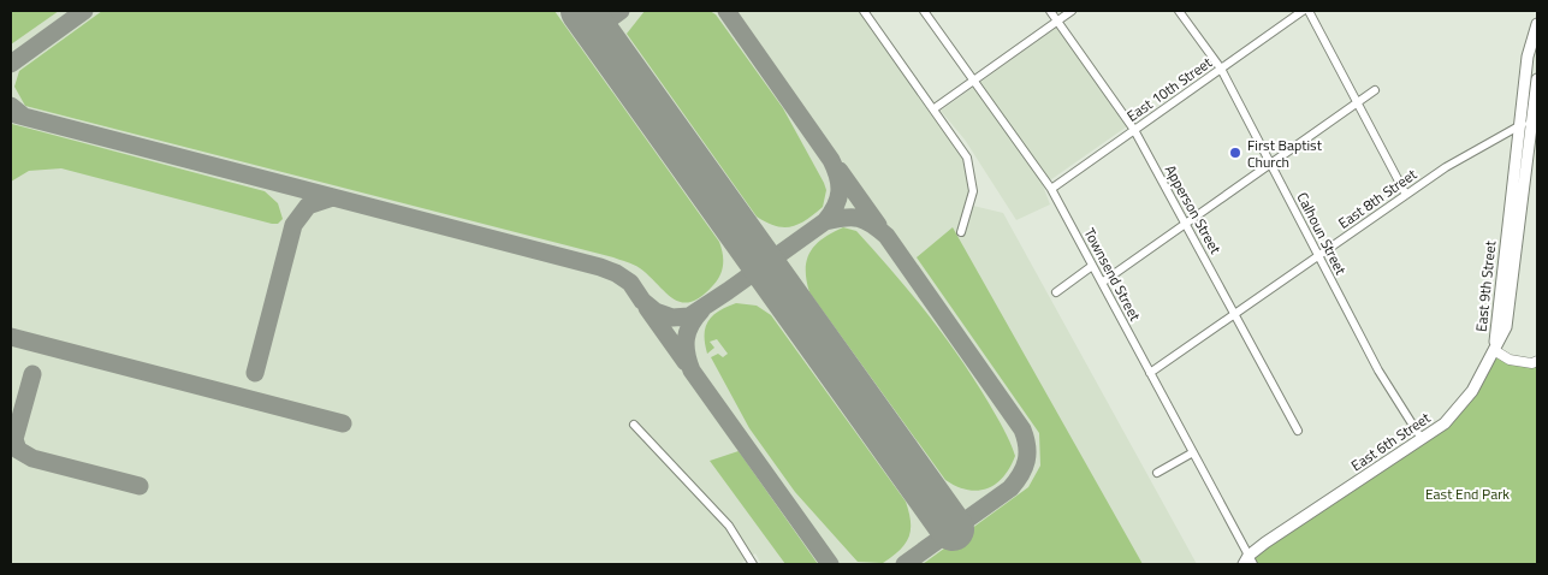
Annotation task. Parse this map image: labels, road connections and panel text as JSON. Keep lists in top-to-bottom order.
{
  "streets": {
    "main road": ["East 9th Street", "East 6th Street"],
    "street": [
      "East 10th Street",
      "East 8th Street",
      "Apperson Street",
      "Calhoun Street",
      "Townsend Street"
    ]
  },
  "crossings": [
    ["East 10th Street", "Apperson Street"],
    ["East 10th Street", "Calhoun Street"],
    ["East 10th Street", "Townsend Street"],
    ["East 8th Street", "Apperson Street"],
    ["East 8th Street", "Calhoun Street"],
    ["East 8th Street", "Townsend Street"],
    ["East 8th Street", "East 9th Street"],
    ["Calhoun Street", "East 6th Street"],
    ["Townsend Street", "East 6th Street"],
    ["East 9th Street", "East 6th Street"]
  ],
  "parks": ["East End Park"],
  "places": ["First Baptist Church"]
}
